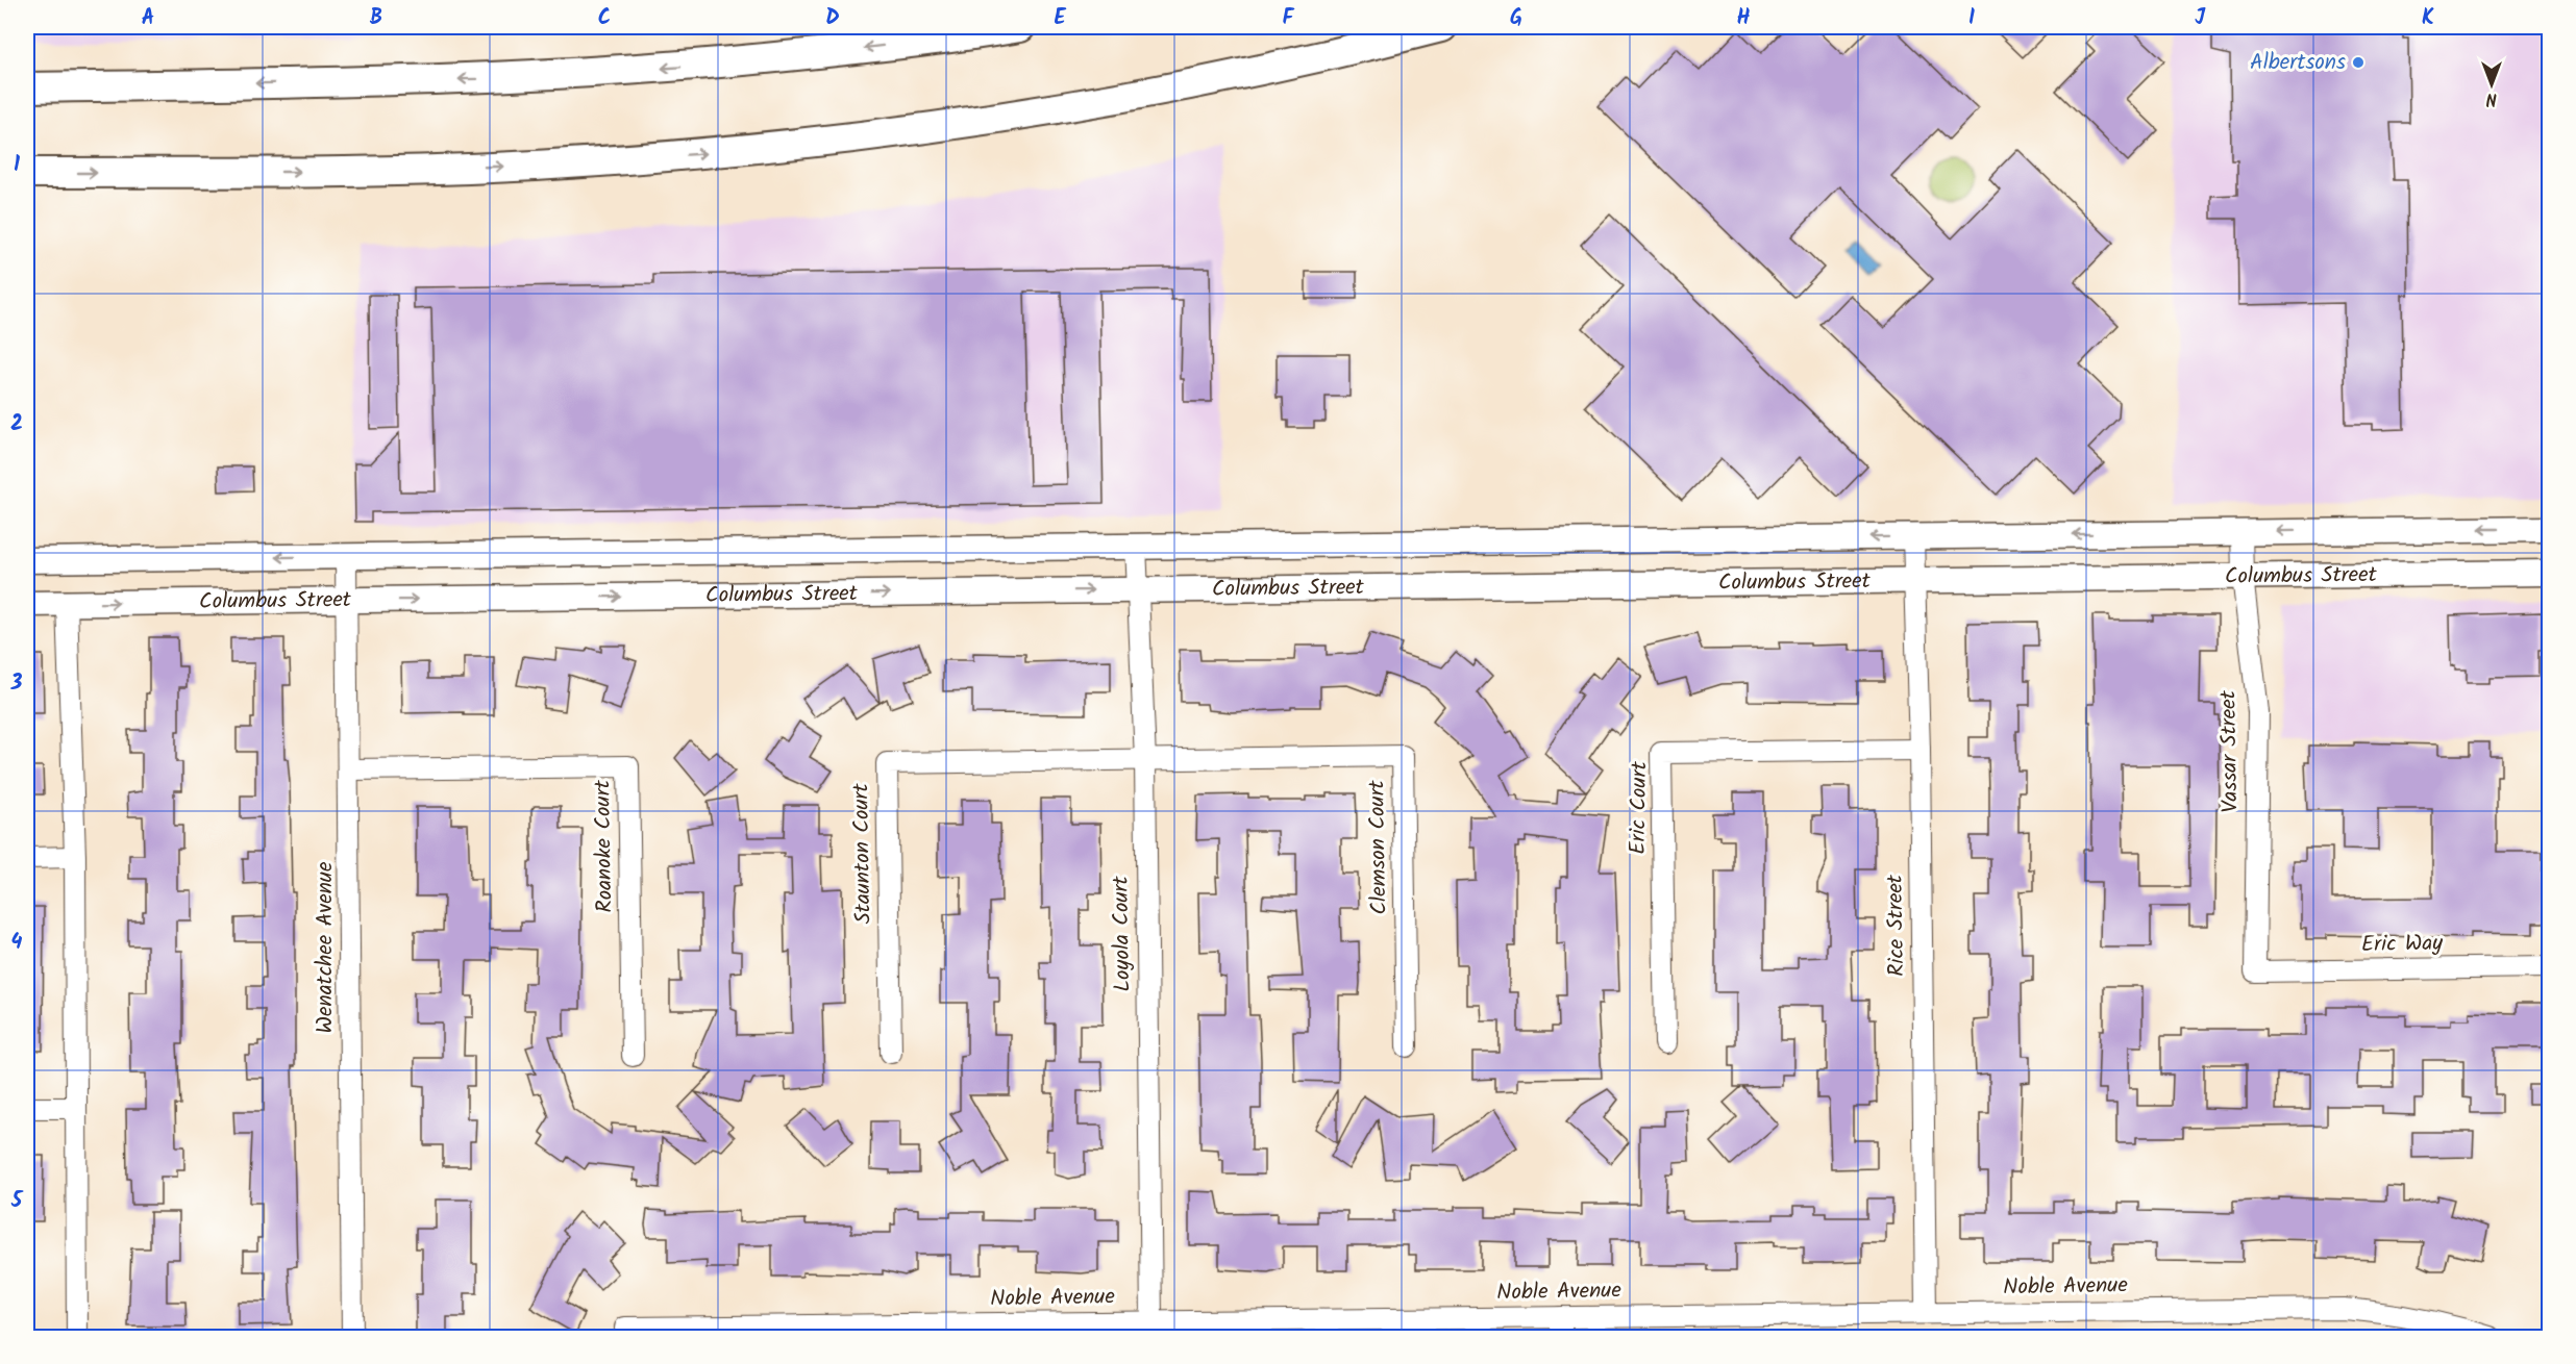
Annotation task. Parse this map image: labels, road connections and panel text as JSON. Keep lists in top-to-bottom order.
{
  "streets": {
    "main road": ["Columbus Street"],
    "street": [
      "Vassar Street",
      "Eric Court",
      "Roanoke Court",
      "Clemson Court",
      "Staunton Court",
      "Rice Street",
      "Loyola Court",
      "Eric Way",
      "Wenatchee Avenue",
      "Noble Avenue"
    ]
  },
  "crossings": [
    ["Columbus Street", "Vassar Street"],
    ["Columbus Street", "Rice Street"],
    ["Columbus Street", "Loyola Court"],
    ["Columbus Street", "Wenatchee Avenue"],
    ["Vassar Street", "Eric Way"],
    ["Eric Court", "Rice Street"],
    ["Roanoke Court", "Wenatchee Avenue"],
    ["Clemson Court", "Staunton Court"],
    ["Clemson Court", "Loyola Court"],
    ["Staunton Court", "Loyola Court"],
    ["Rice Street", "Noble Avenue"],
    ["Loyola Court", "Noble Avenue"]
  ],
  "places": ["Albertsons"],
  "north": "bottom",
  "grid": {
    "columns": [
      "A",
      "B",
      "C",
      "D",
      "E",
      "F",
      "G",
      "H",
      "I",
      "J",
      "K"
    ],
    "rows": [
      "1",
      "2",
      "3",
      "4",
      "5"
    ]
  }
}
